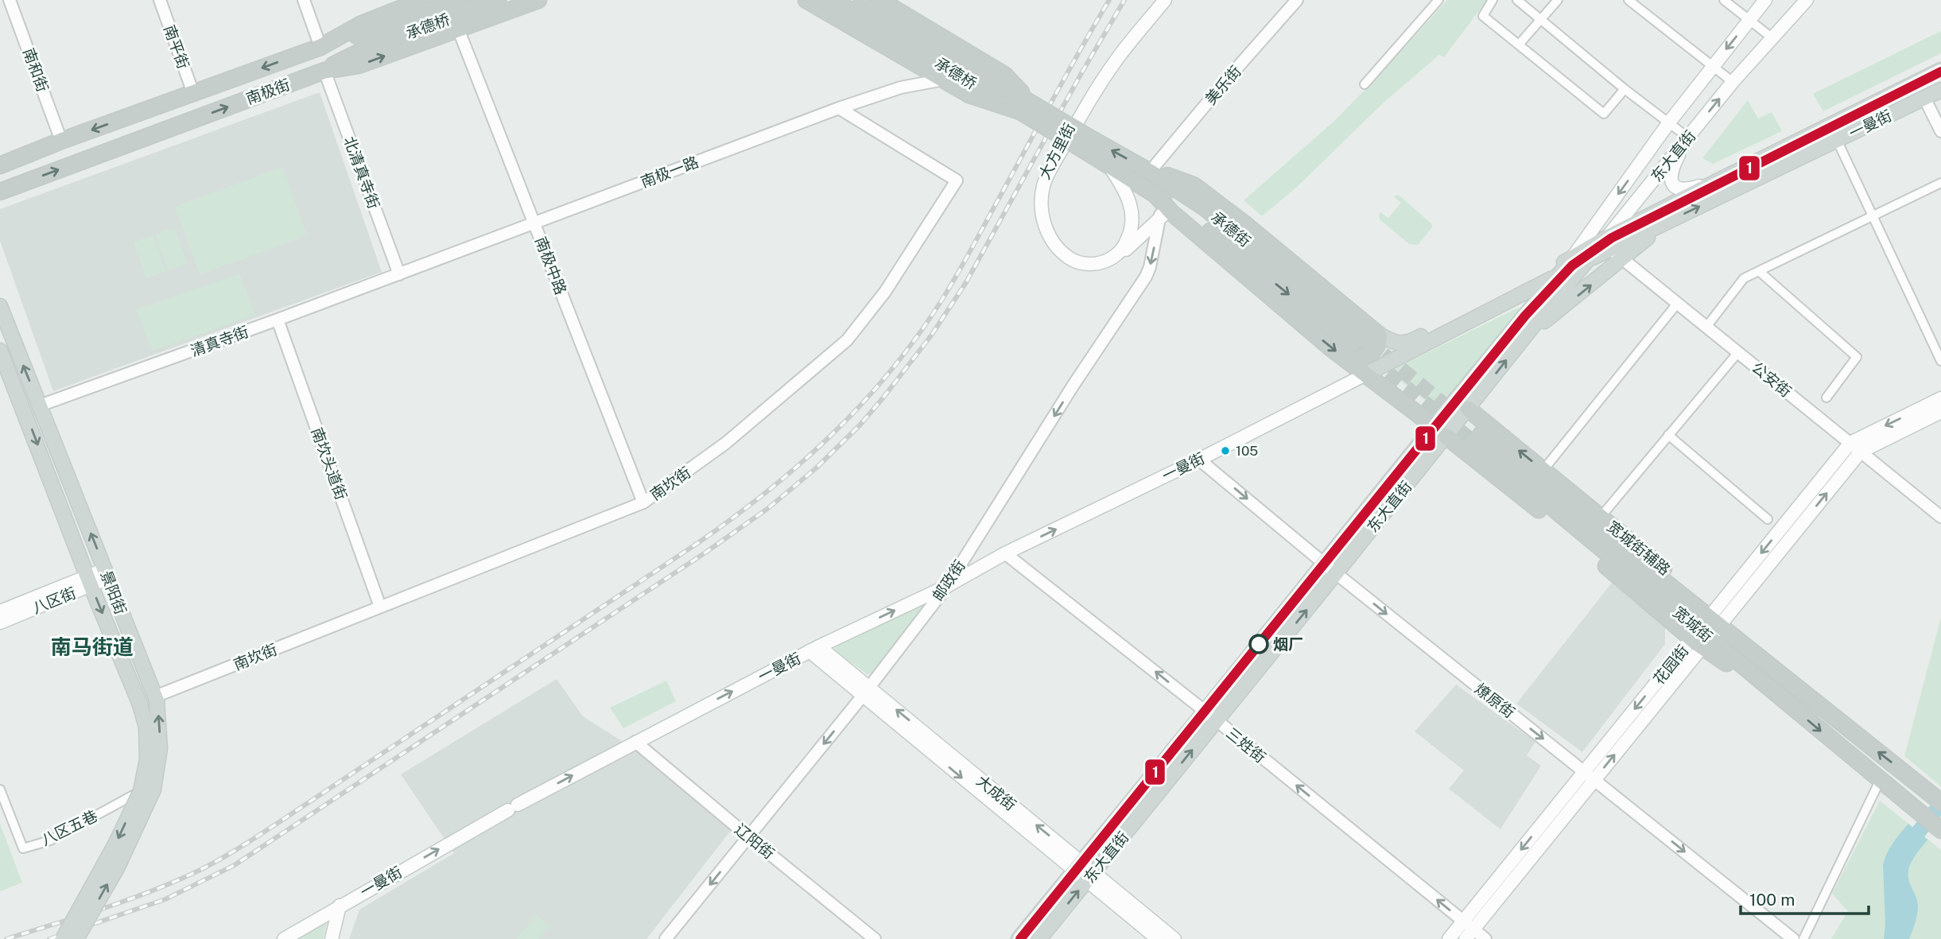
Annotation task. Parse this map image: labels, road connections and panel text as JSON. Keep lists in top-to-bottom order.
{
  "streets": {
    "highway": [
      "承德桥",
      "南极街",
      "承德街",
      "宽城街辅路",
      "宽城街"
    ],
    "main road": [
      "一曼街",
      "大方里街",
      "东大直街",
      "景阳街",
      "八区街",
      "花园街",
      "大成街"
    ],
    "street": [
      "南平街",
      "南和街",
      "美乐街",
      "南极一路",
      "北清真寺街",
      "南极中路",
      "清真寺街",
      "公安街",
      "南坎头道街",
      "南坎街",
      "邮政街",
      "燎原街",
      "三姓街",
      "八区五巷",
      "辽阳街"
    ]
  },
  "crossings": [
    ["承德桥", "承德街"],
    ["南平街", "南极街"],
    ["南和街", "南极街"],
    ["美乐街", "承德街"],
    ["南极街", "北清真寺街"],
    ["南极街", "南极中路"],
    ["一曼街", "东大直街"],
    ["一曼街", "承德街"],
    ["一曼街", "公安街"],
    ["一曼街", "邮政街"],
    ["一曼街", "燎原街"],
    ["一曼街", "三姓街"],
    ["一曼街", "大成街"],
    ["一曼街", "辽阳街"],
    ["大方里街", "承德街"],
    ["大方里街", "邮政街"],
    ["东大直街", "公安街"],
    ["东大直街", "宽城街辅路"],
    ["东大直街", "燎原街"],
    ["东大直街", "三姓街"],
    ["东大直街", "大成街"],
    ["南极一路", "北清真寺街"],
    ["南极一路", "南极中路"],
    ["南极一路", "清真寺街"],
    ["南极一路", "南坎街"],
    ["北清真寺街", "清真寺街"],
    ["南极中路", "南坎街"],
    ["清真寺街", "南坎头道街"],
    ["清真寺街", "景阳街"],
    ["公安街", "花园街"],
    ["南坎头道街", "南坎街"],
    ["南坎街", "景阳街"],
    ["宽城街辅路", "宽城街"],
    ["宽城街辅路", "花园街"],
    ["邮政街", "大成街"],
    ["邮政街", "辽阳街"],
    ["景阳街", "八区街"],
    ["景阳街", "八区五巷"],
    ["宽城街", "花园街"],
    ["花园街", "燎原街"],
    ["花园街", "三姓街"]
  ],
  "one_way": [
    "一曼街",
    "邮政街",
    "燎原街",
    "三姓街"
  ],
  "districts": ["南马街道"],
  "places": ["105", "烟厂"],
  "lines": ["transit line 1"],
  "scale_bar": "100 m"
}
